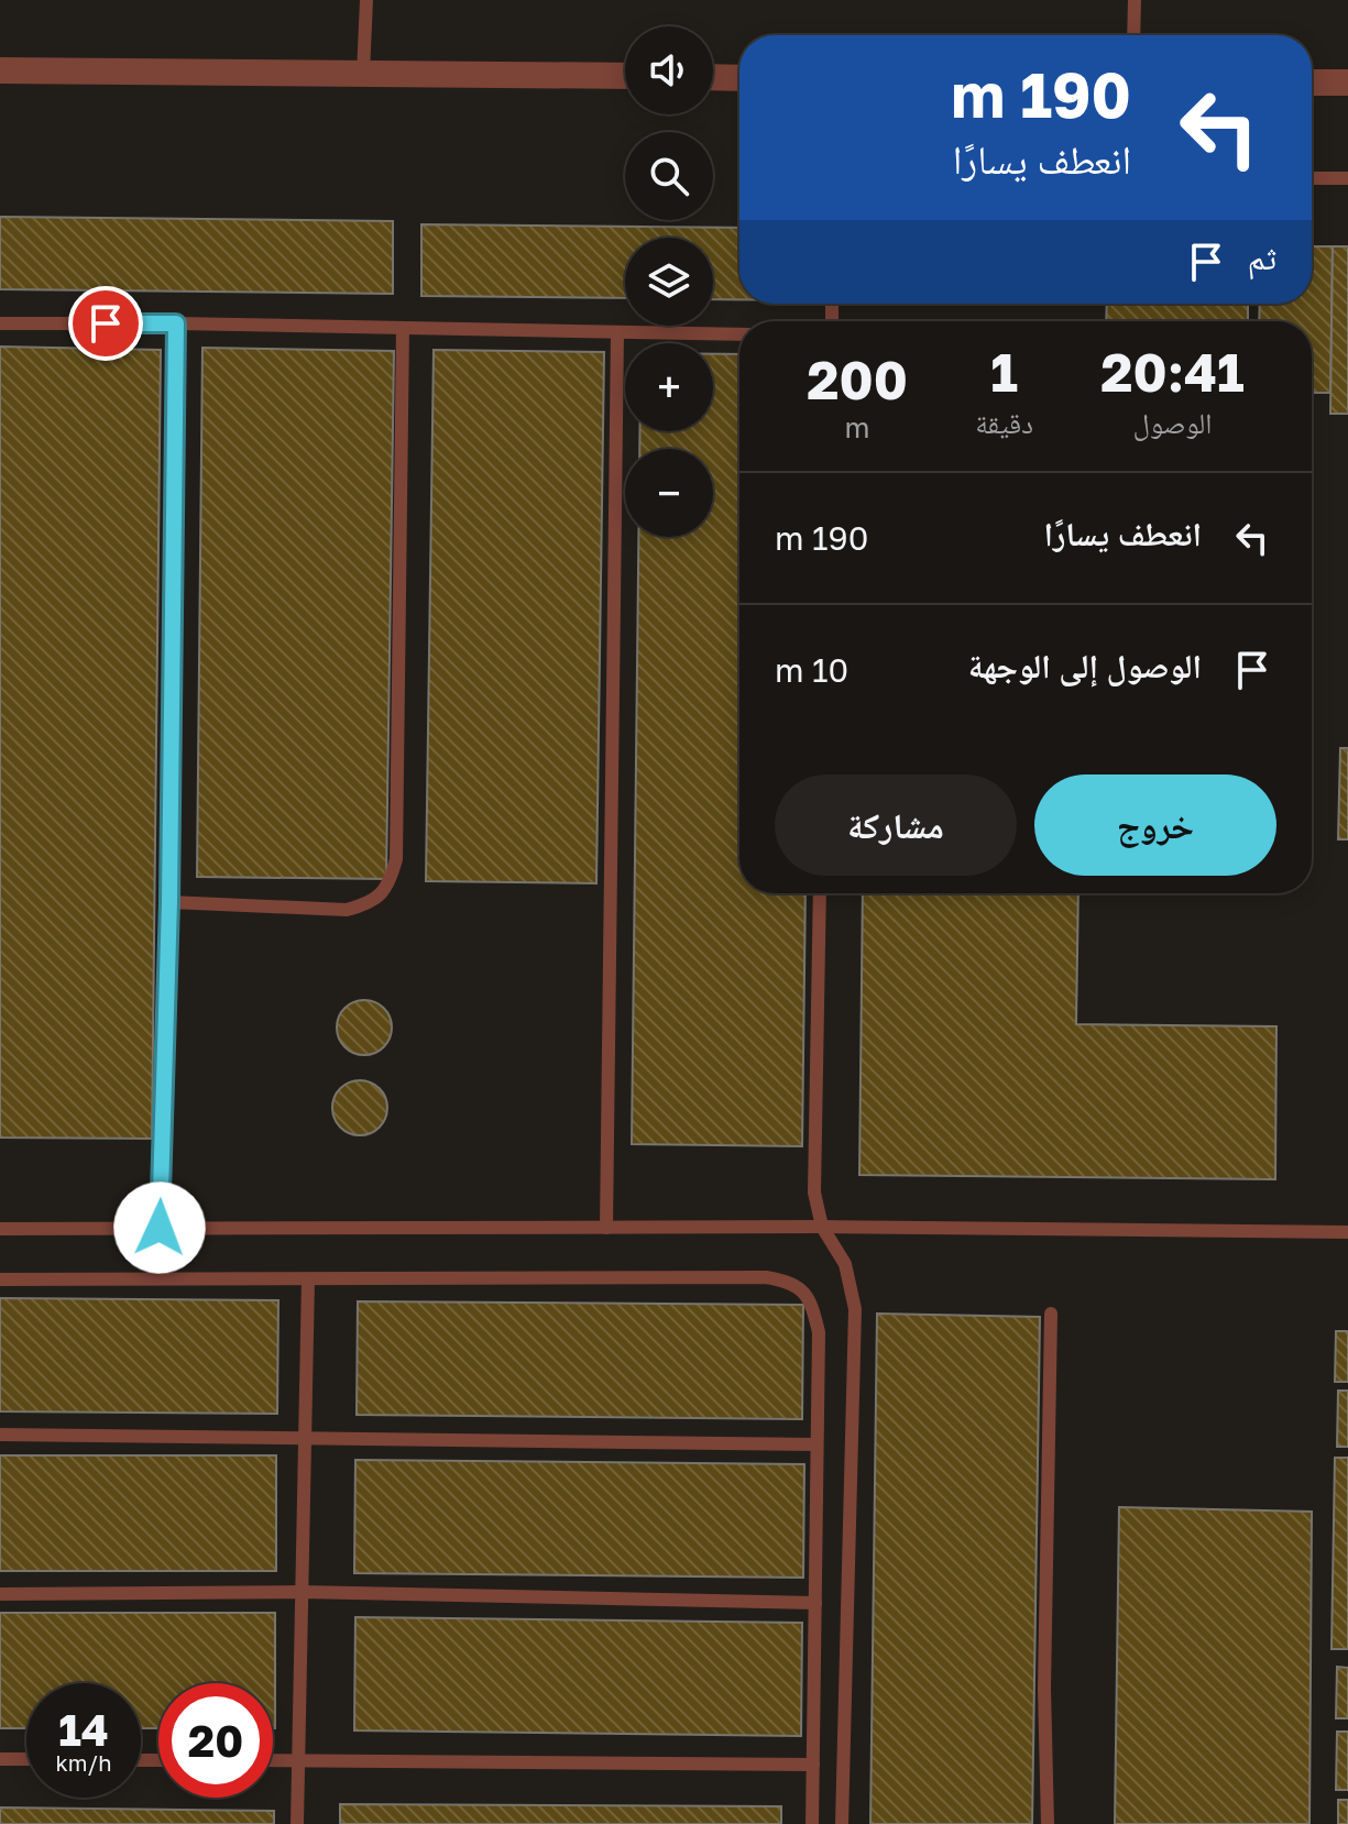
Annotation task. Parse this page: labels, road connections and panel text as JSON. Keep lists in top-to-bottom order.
{
  "page": {
    "map_buttons": ["+", "−"],
    "turn": ["190 m", "انعطف يسارًا"],
    "then": "ثم",
    "eta": [
      "20:41",
      "الوصول",
      "1",
      "دقيقة",
      "200",
      "m"
    ],
    "list": [
      {
        "name": "انعطف يسارًا",
        "value": "190 m"
      },
      {
        "name": "الوصول إلى الوجهة",
        "value": "10 m"
      }
    ],
    "buttons": ["خروج", "مشاركة"],
    "speed": "14 km/h",
    "limit": "20"
  }
}
